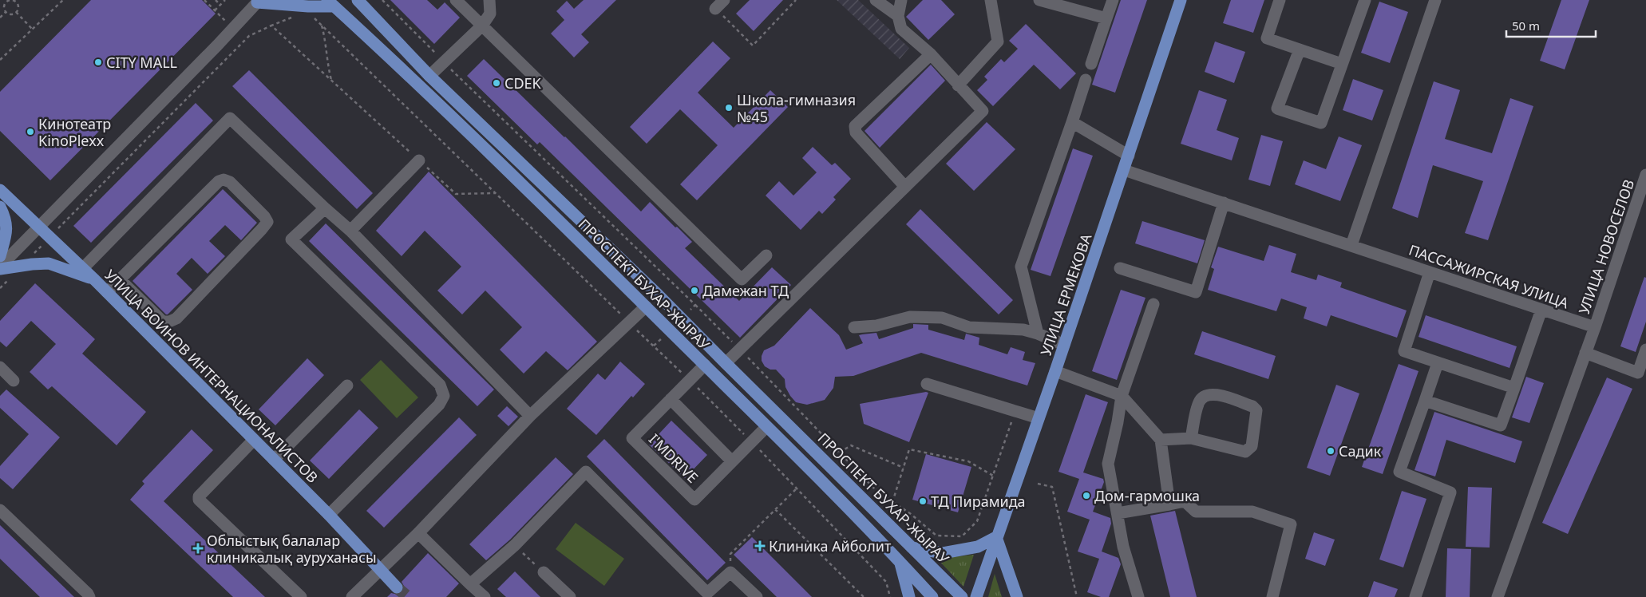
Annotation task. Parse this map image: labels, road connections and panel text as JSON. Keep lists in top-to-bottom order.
{
  "streets": {
    "main road": ["ПРОСПЕКТ БУХАР-ЖЫРАУ", "УЛИЦА ЕРМЕКОВА", "УЛИЦА ВОИНОВ ИНТЕРНАЦИОНАЛИСТОВ"],
    "street": ["УЛИЦА НОВОСЕЛОВ", "ПАССАЖИРСКАЯ УЛИЦА", "I'MDRIVE"]
  },
  "crossings": [
    ["УЛИЦА НОВОСЕЛОВ", "ПАССАЖИРСКАЯ УЛИЦА"],
    ["ПАССАЖИРСКАЯ УЛИЦА", "УЛИЦА ЕРМЕКОВА"],
    ["ПРОСПЕКТ БУХАР-ЖЫРАУ", "I'MDRIVE"]
  ],
  "places": {
    "other": [
      "CITY MALL",
      "CDEK",
      "Школа-гимназия №45",
      "Кинотеатр KinoPlexx",
      "Дамежан ТД",
      "Садик",
      "Дом-гармошка",
      "ТД Пирамида"
    ],
    "health": ["Клиника Айболит", "Облыстық балалар клиникалық ауруханасы"]
  },
  "scale_bar": "50 m"
}
